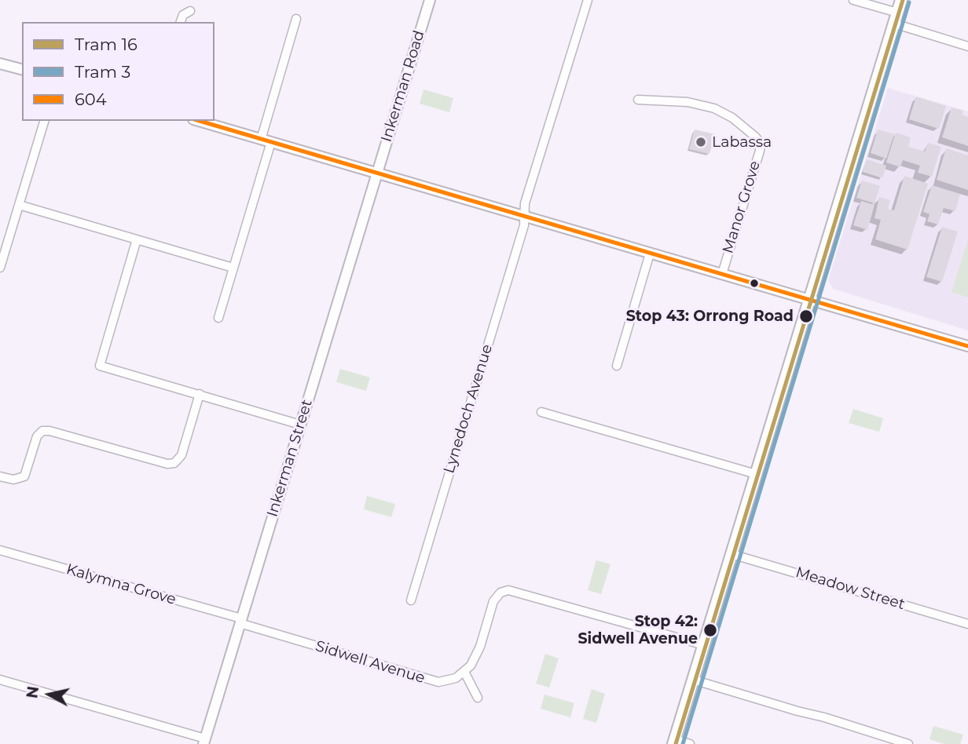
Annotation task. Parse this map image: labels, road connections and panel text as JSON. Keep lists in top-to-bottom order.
{
  "streets": {
    "street": [
      "Inkerman Road",
      "Manor Grove",
      "Lynedoch Avenue",
      "Inkerman Street",
      "Kalymna Grove",
      "Meadow Street",
      "Sidwell Avenue"
    ]
  },
  "crossings": [
    ["Inkerman Road", "Inkerman Street"],
    ["Inkerman Street", "Kalymna Grove"],
    ["Inkerman Street", "Sidwell Avenue"],
    ["Kalymna Grove", "Sidwell Avenue"]
  ],
  "places": ["Labassa", "Stop 43: Orrong Road", "Stop 42: Sidwell Avenue"],
  "lines": ["tram line 16", "tram line 3", "transit line 604"],
  "legend": ["Tram 16", "Tram 3", "604"],
  "north": "left"
}
